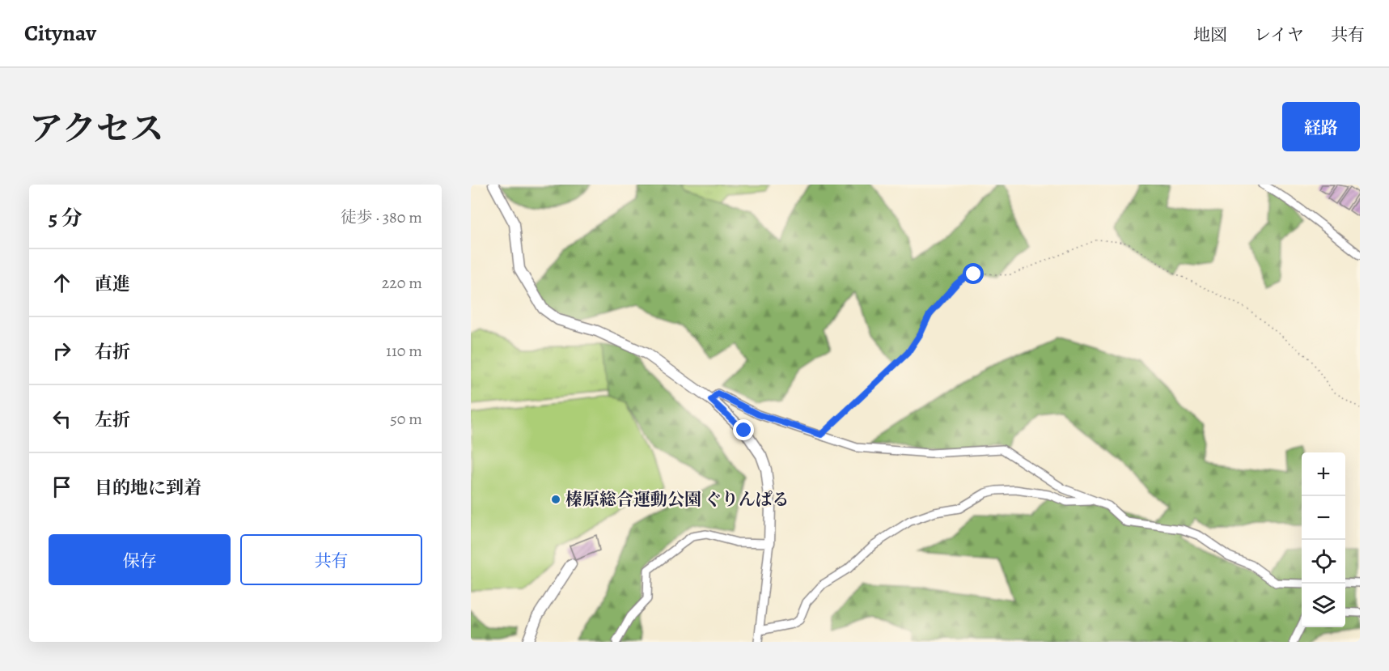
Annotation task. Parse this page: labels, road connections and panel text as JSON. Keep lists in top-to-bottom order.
{
  "places": ["榛原総合運動公園 ぐりんぱる"],
  "page": {
    "header": "Citynav",
    "nav": ["地図", "レイヤ", "共有"],
    "title": "アクセス",
    "buttons": [
      "経路",
      ["保存", "共有"]
    ],
    "heading": ["5 分", "徒歩 · 380 m"],
    "list": [
      ["直進", "220 m"],
      ["右折", "110 m"],
      ["左折", "50 m"],
      "目的地に到着"
    ],
    "map_buttons": ["+", "−"]
  }
}
